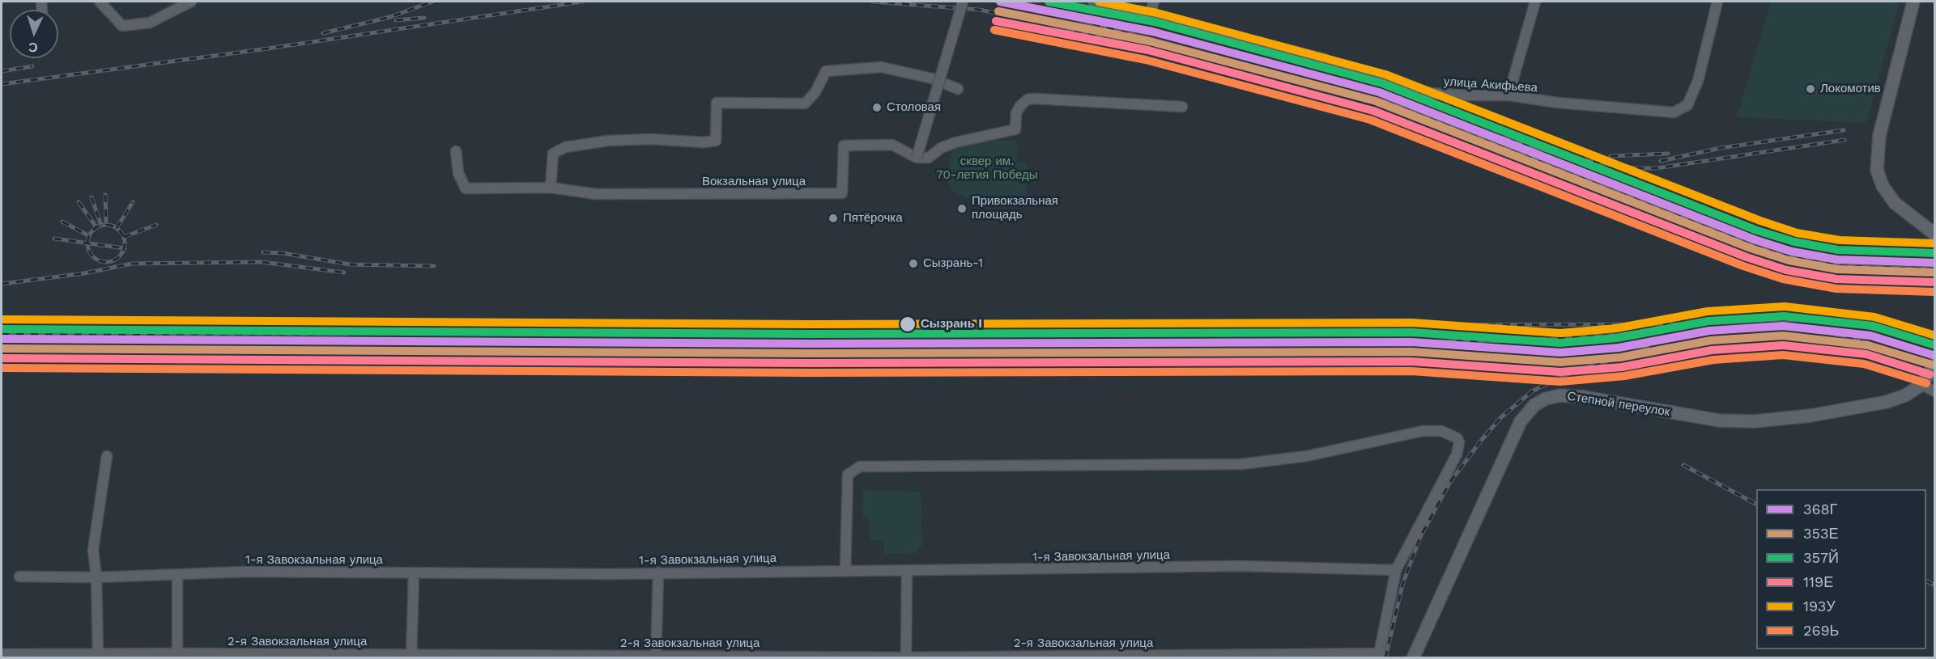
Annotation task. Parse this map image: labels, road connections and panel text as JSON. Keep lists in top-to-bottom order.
{
  "streets": {
    "main road": ["Степной переулок"],
    "street": [
      "улица Акифьева",
      "Вокзальная улица",
      "1-я Завокзальная улица",
      "2-я Завокзальная улица"
    ]
  },
  "parks": ["сквер им. 70-летия Победы"],
  "places": [
    "Локомотив",
    "Столовая",
    "Привокзальная площадь",
    "Пятёрочка",
    "Сызрань-1",
    "Сызрань I"
  ],
  "lines": [
    "transit line 368Г",
    "transit line 357Й",
    "transit line 193У",
    "transit line 353Е",
    "transit line 119Е",
    "transit line 269Ь"
  ],
  "legend": [
    "368Г",
    "353Е",
    "357Й",
    "119Е",
    "193У",
    "269Ь"
  ],
  "north": "bottom"
}
